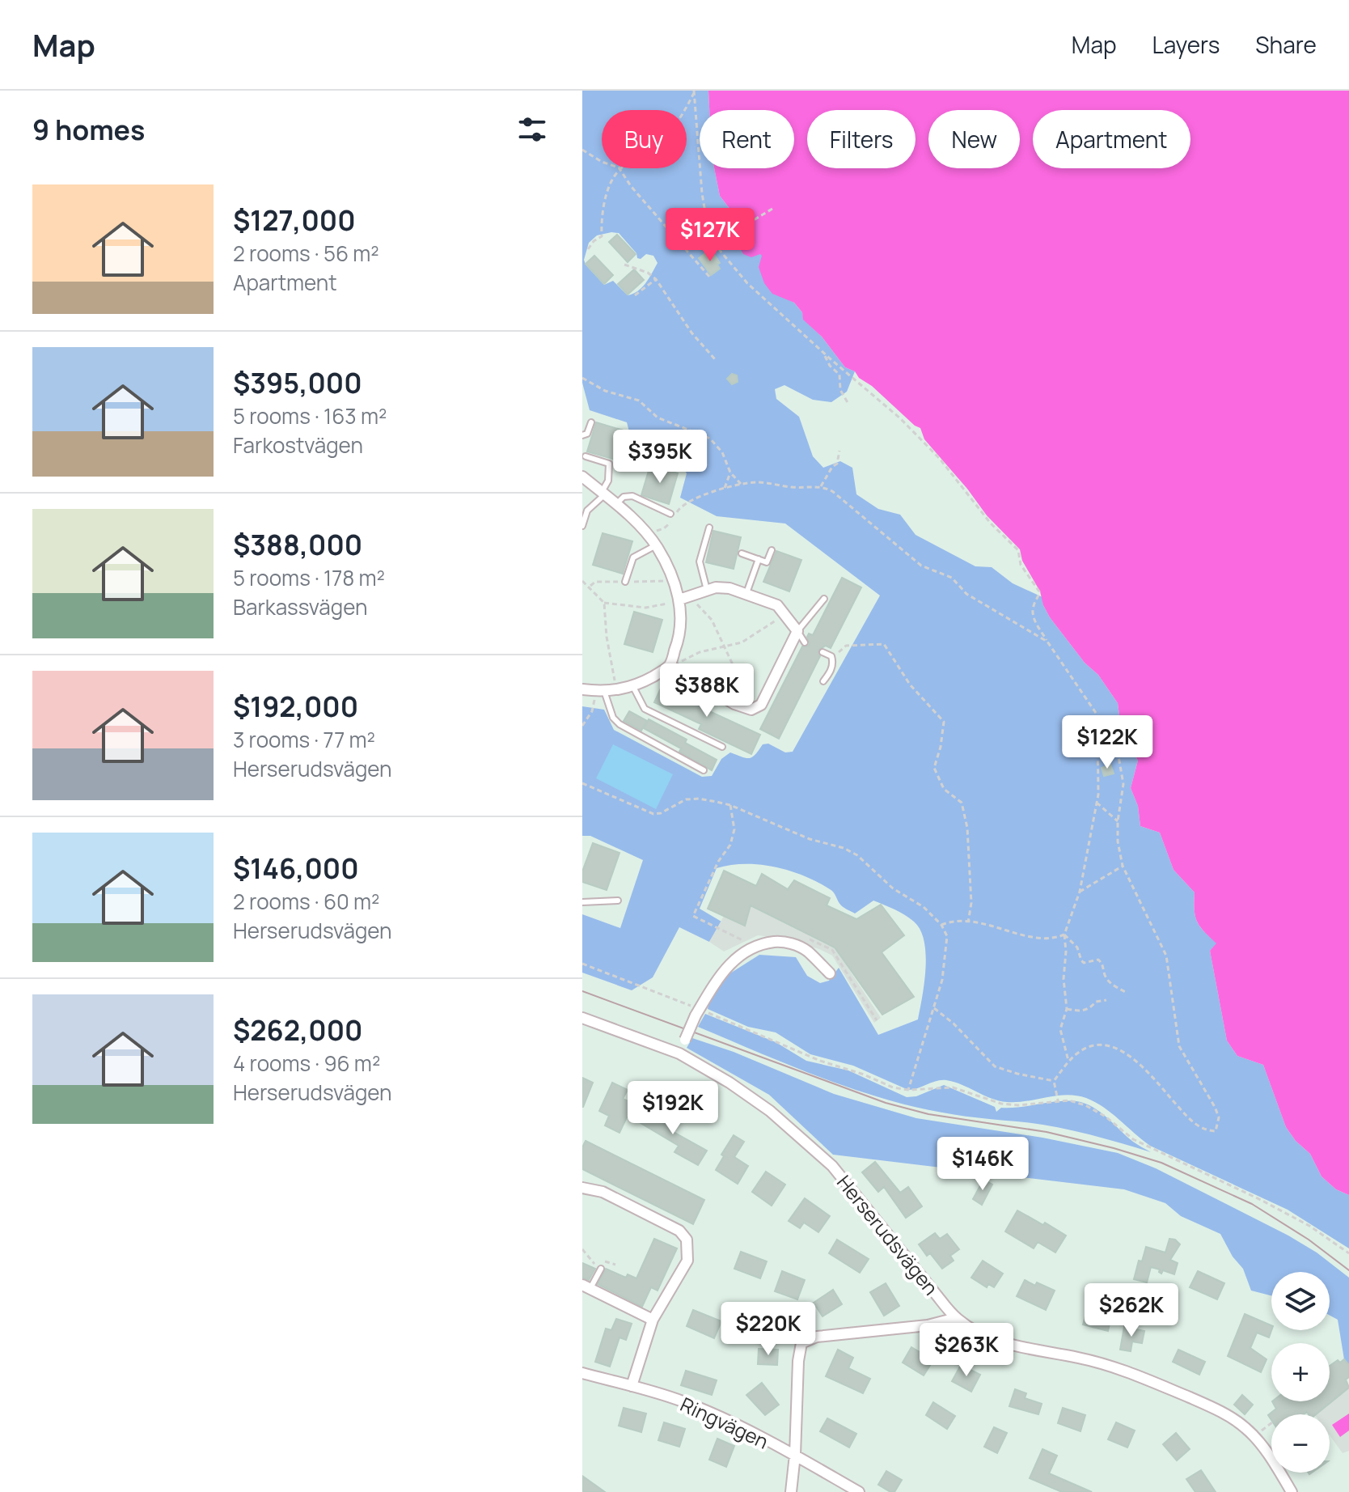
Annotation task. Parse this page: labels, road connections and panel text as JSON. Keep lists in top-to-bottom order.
{
  "streets": {
    "street": ["Herserudsvägen", "Ringvägen"]
  },
  "page": {
    "header": "Map",
    "nav": ["Map", "Layers", "Share"],
    "heading": "9 homes",
    "chip": [
      "Buy",
      "Rent",
      "Filters",
      "New",
      "Apartment"
    ],
    "list": [
      {
        "name": "$127,000",
        "note": "2 rooms · 56 m² · Apartment"
      },
      {
        "name": "$395,000",
        "note": "5 rooms · 163 m² · Farkostvägen"
      },
      {
        "name": "$388,000",
        "note": "5 rooms · 178 m² · Barkassvägen"
      },
      {
        "name": "$192,000",
        "note": "3 rooms · 77 m² · Herserudsvägen"
      },
      {
        "name": "$146,000",
        "note": "2 rooms · 60 m² · Herserudsvägen"
      },
      {
        "name": "$262,000",
        "note": "4 rooms · 96 m² · Herserudsvägen"
      }
    ],
    "price": [
      "$127K",
      "$395K",
      "$388K",
      "$122K",
      "$192K",
      "$146K",
      "$262K",
      "$220K",
      "$263K"
    ],
    "map_buttons": ["+", "−"]
  }
}
